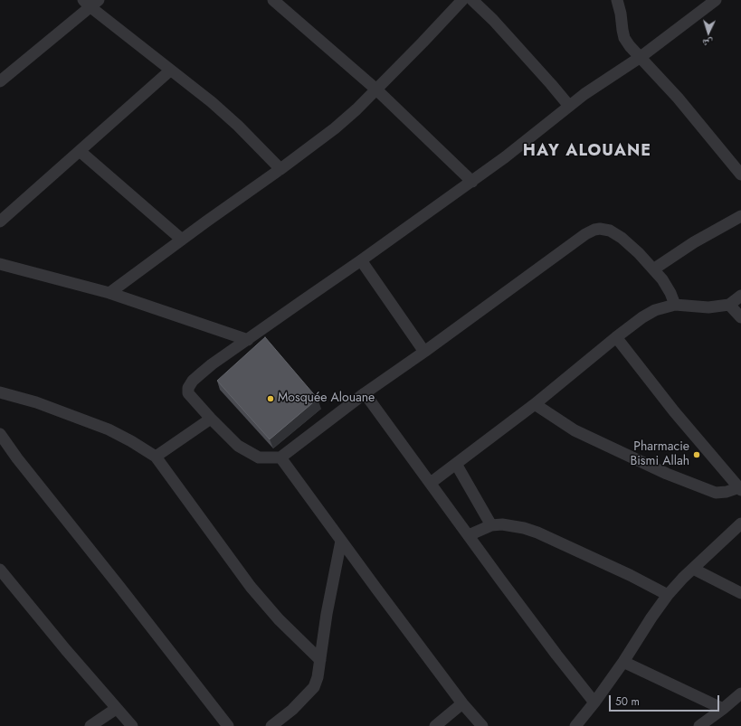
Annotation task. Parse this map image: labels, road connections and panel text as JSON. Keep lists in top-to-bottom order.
{
  "districts": ["HAY ALOUANE"],
  "places": ["Mosquée Alouane", "Pharmacie Bismi Allah"],
  "scale_bar": "50 m",
  "north": "bottom"
}
